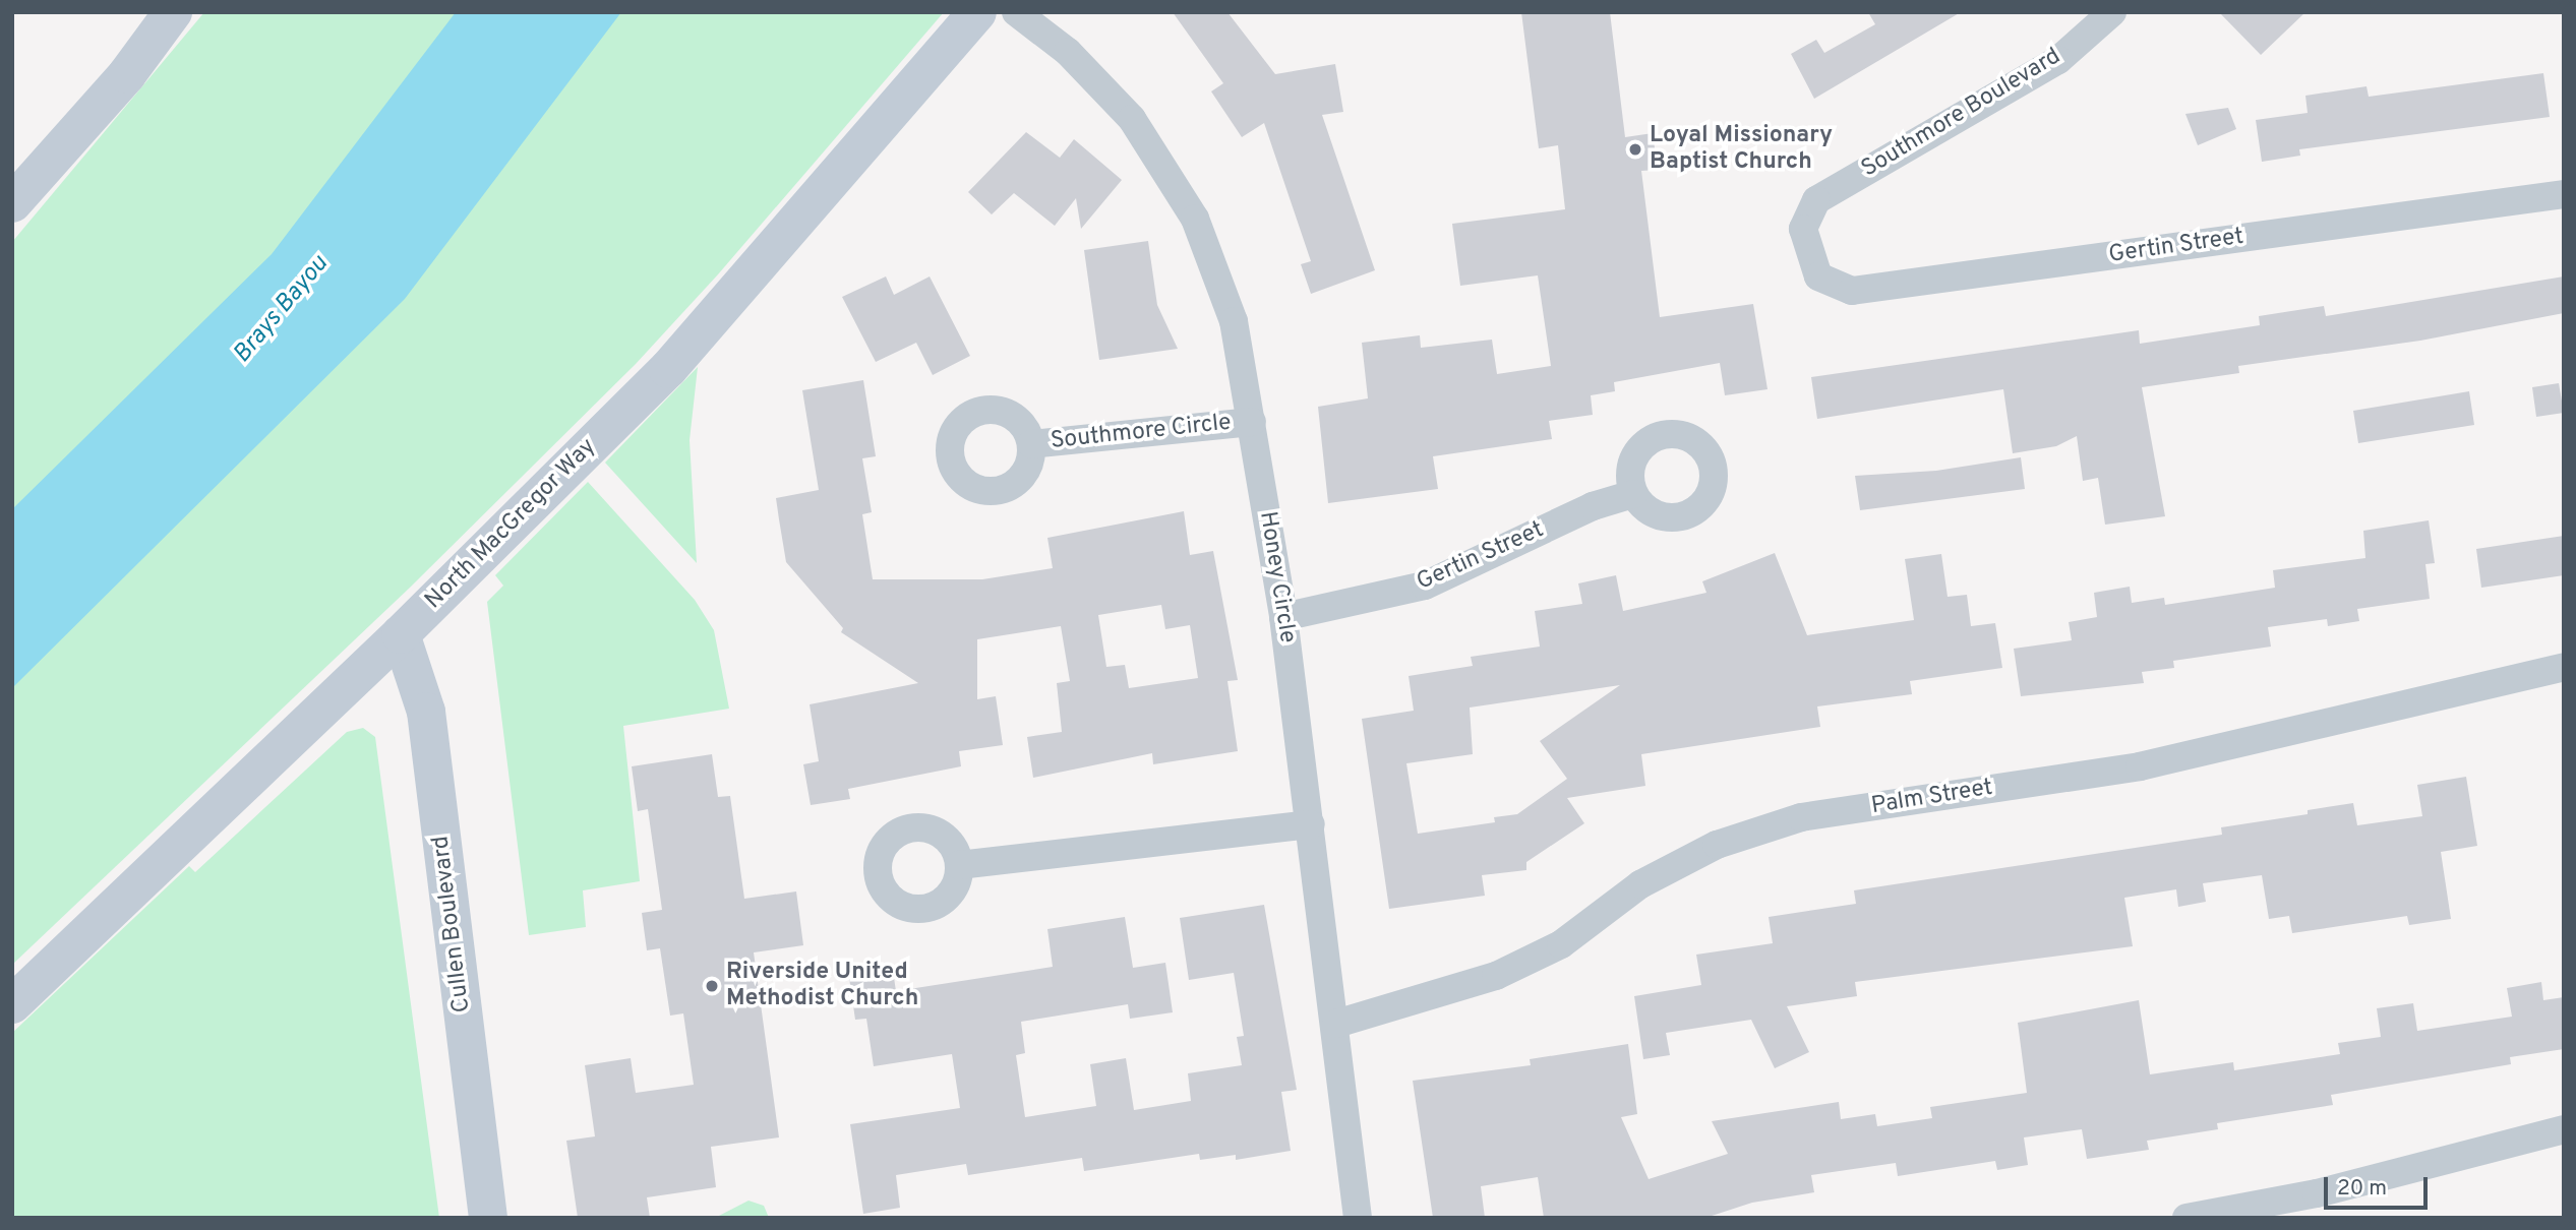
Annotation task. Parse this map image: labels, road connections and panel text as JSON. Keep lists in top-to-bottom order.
{
  "streets": {
    "street": [
      "Southmore Boulevard",
      "Gertin Street",
      "Southmore Circle",
      "North MacGregor Way",
      "Honey Circle",
      "Palm Street",
      "Cullen Boulevard"
    ]
  },
  "crossings": [
    ["Southmore Boulevard", "Gertin Street"],
    ["Gertin Street", "Honey Circle"],
    ["Southmore Circle", "Honey Circle"],
    ["North MacGregor Way", "Cullen Boulevard"],
    ["Honey Circle", "Palm Street"]
  ],
  "water": ["Brays Bayou"],
  "places": ["Loyal Missionary Baptist Church", "Riverside United Methodist Church"],
  "scale_bar": "20 m"
}
